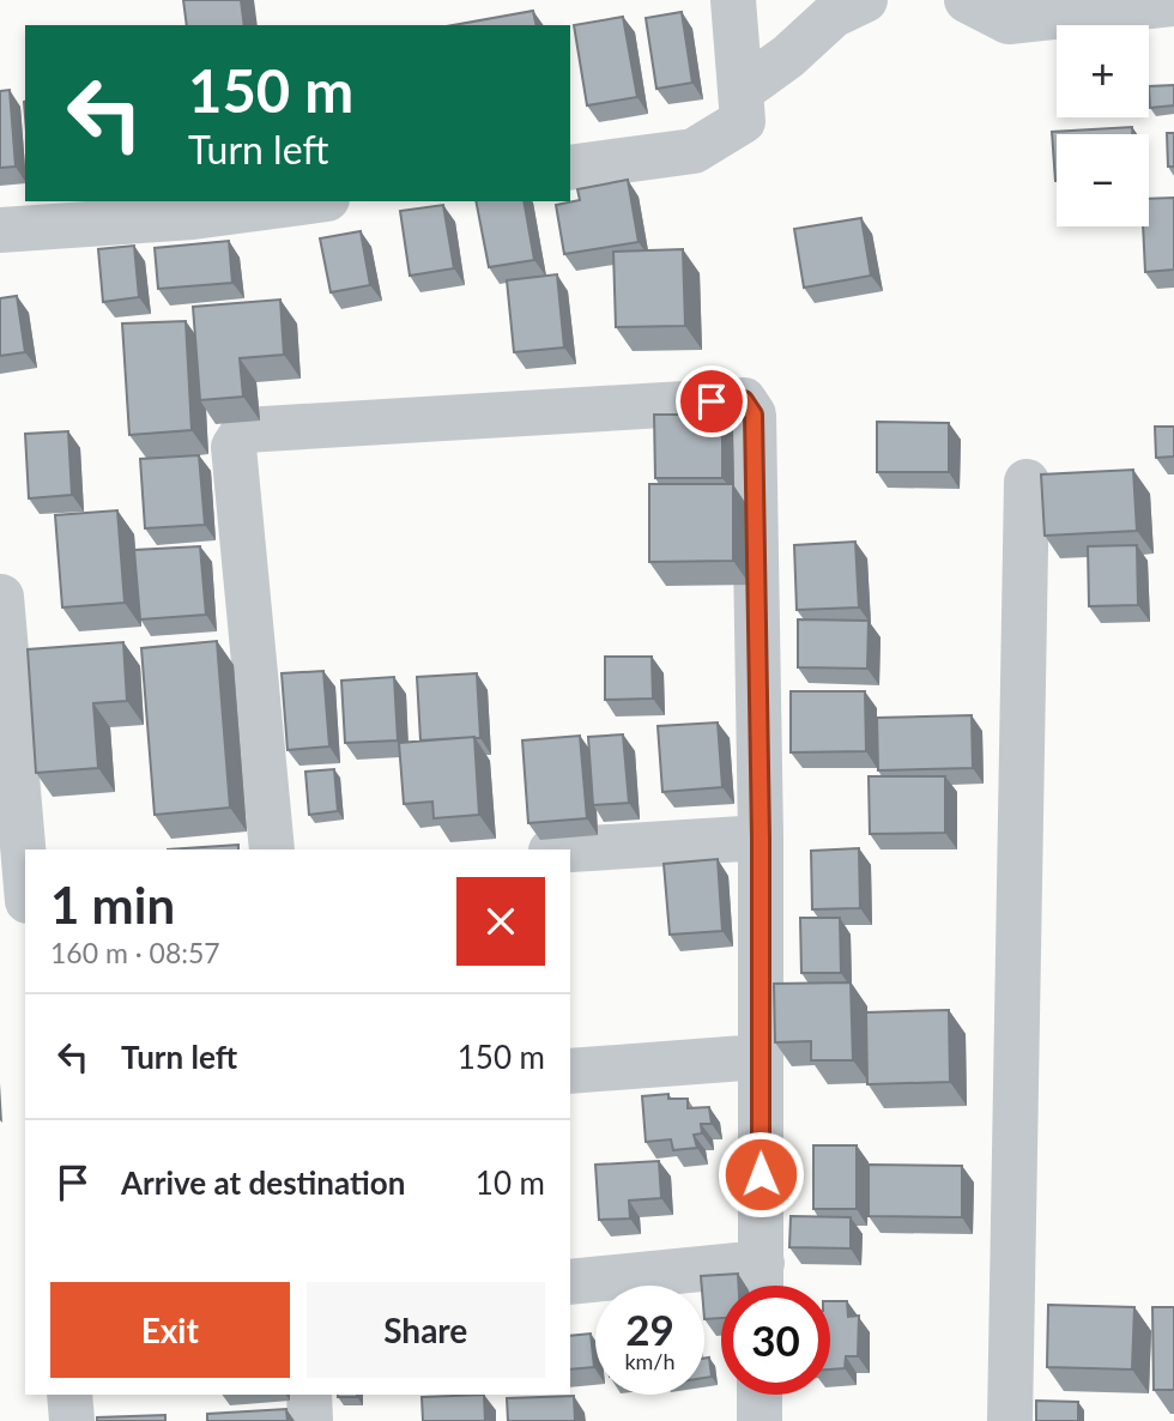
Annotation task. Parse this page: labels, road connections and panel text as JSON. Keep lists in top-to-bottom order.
{
  "page": {
    "map_buttons": ["+", "−"],
    "turn": ["150 m", "Turn left"],
    "heading": ["1 min", "160 m · 08:57"],
    "list": [
      {
        "name": "Turn left",
        "value": "150 m"
      },
      {
        "name": "Arrive at destination",
        "value": "10 m"
      }
    ],
    "buttons": ["Exit", "Share"],
    "speed": "29 km/h",
    "limit": "30"
  }
}
